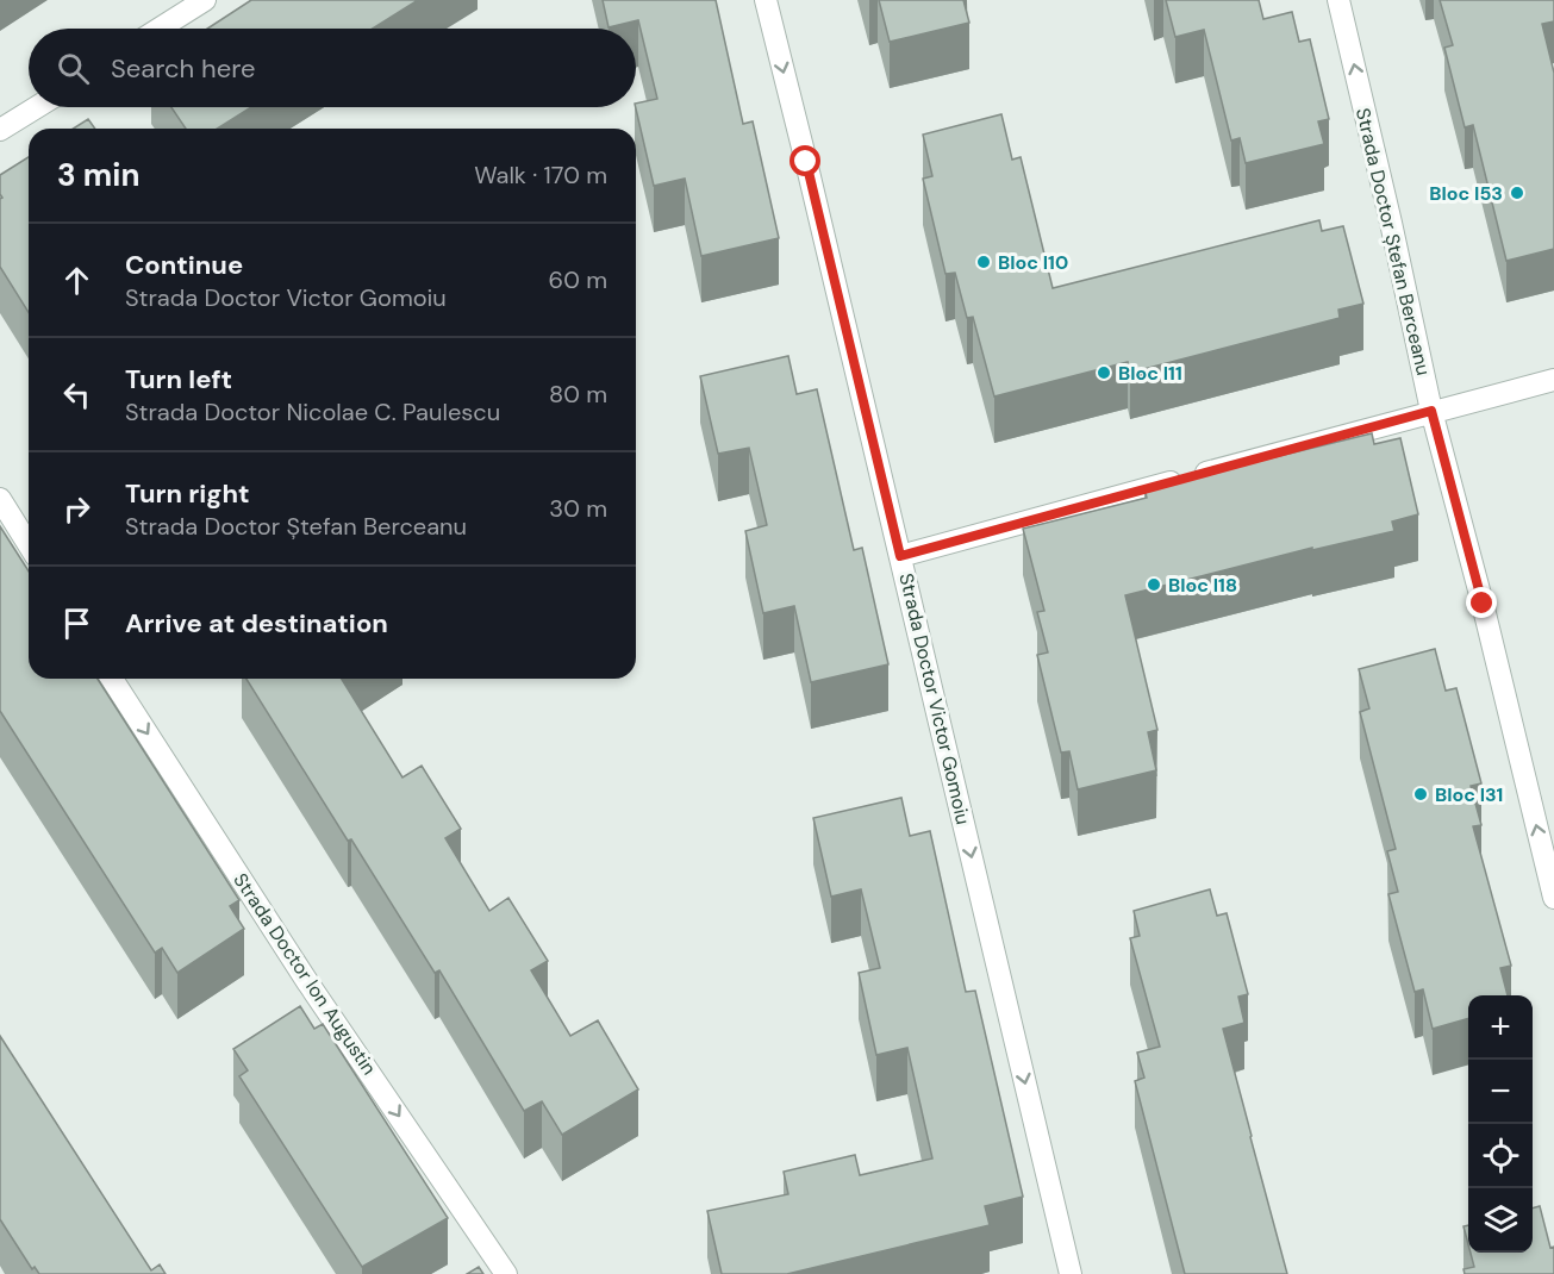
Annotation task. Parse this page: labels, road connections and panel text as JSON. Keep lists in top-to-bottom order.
{
  "streets": {
    "street": ["Strada Doctor Ștefan Berceanu", "Strada Doctor Victor Gomoiu", "Strada Doctor Ion Augustin"]
  },
  "one_way": ["Strada Doctor Ștefan Berceanu", "Strada Doctor Victor Gomoiu", "Strada Doctor Ion Augustin"],
  "places": [
    "Bloc I53",
    "Bloc I10",
    "Bloc I11",
    "Bloc I18",
    "Bloc I31"
  ],
  "page": {
    "search": "Search here",
    "heading": ["3 min", "Walk · 170 m"],
    "list": [
      ["Continue", "Strada Doctor Victor Gomoiu", "60 m"],
      ["Turn left", "Strada Doctor Nicolae C. Paulescu", "80 m"],
      ["Turn right", "Strada Doctor Ștefan Berceanu", "30 m"],
      "Arrive at destination"
    ],
    "map_buttons": ["+", "−"]
  }
}
